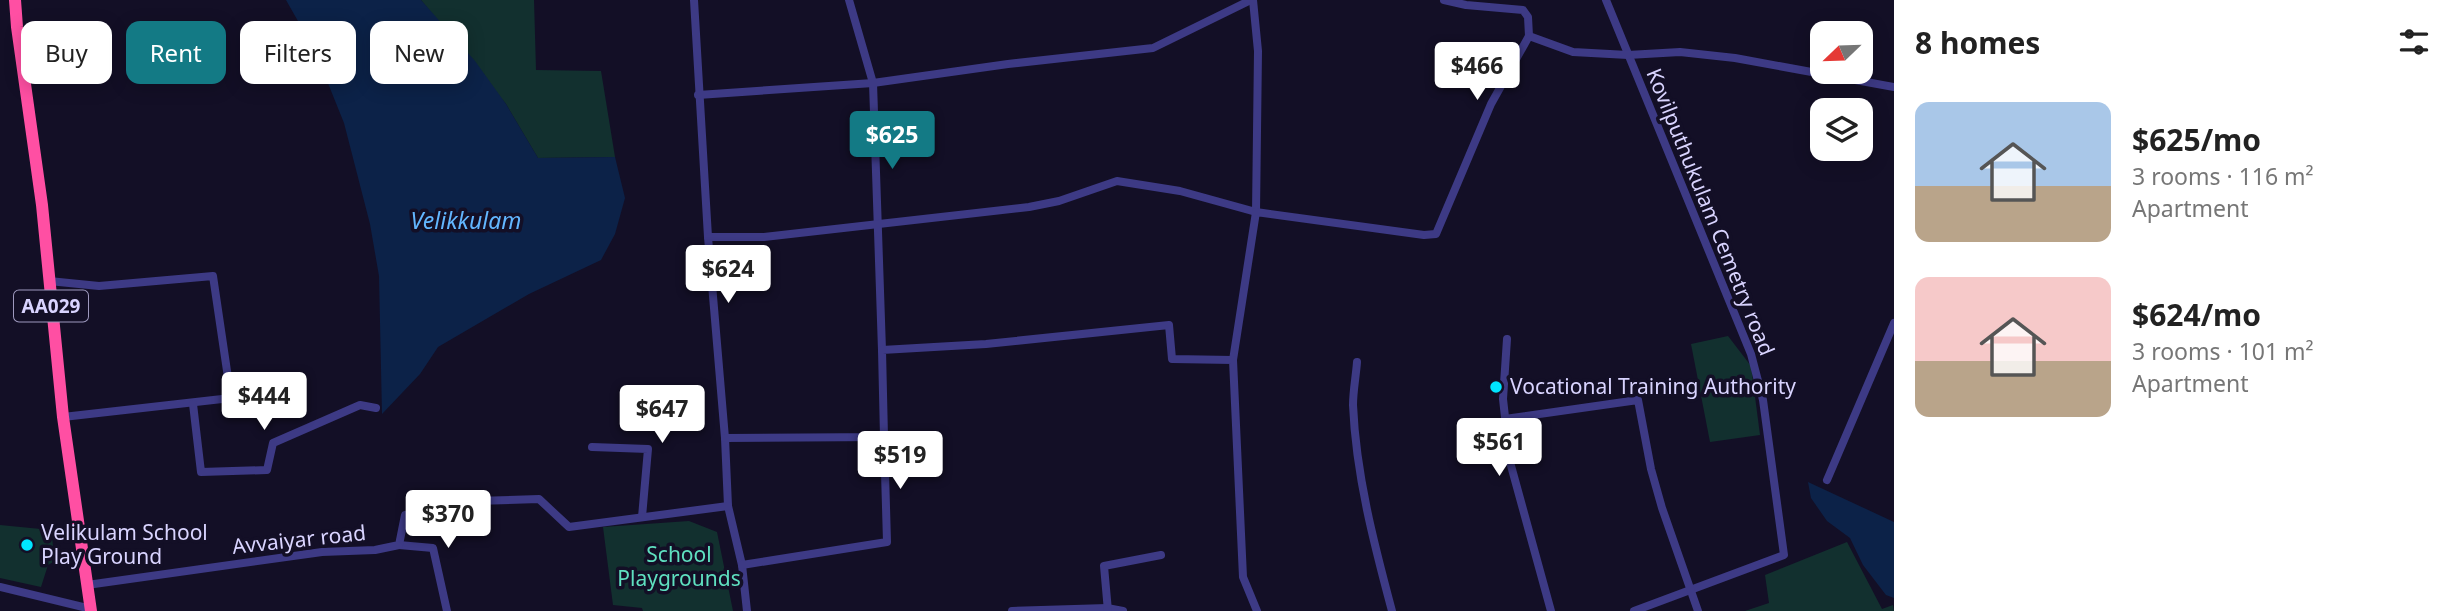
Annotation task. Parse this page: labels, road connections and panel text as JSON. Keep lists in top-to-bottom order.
{
  "streets": {
    "highway": ["AA029"],
    "street": ["Kovilputhukulam Cemetry road", "Avvaiyar road"]
  },
  "crossings": [
    ["AA029", "Avvaiyar road"]
  ],
  "water": ["Velikkulam"],
  "parks": ["School Playgrounds"],
  "places": ["Vocational Training Authority", "Velikulam School Play Ground"],
  "north": "bottom left",
  "page": {
    "heading": "8 homes",
    "chip": [
      "Buy",
      "Rent",
      "Filters",
      "New"
    ],
    "price": [
      "$466",
      "$625",
      "$624",
      "$444",
      "$647",
      "$561",
      "$519",
      "$370"
    ],
    "list": [
      {
        "name": "$625/mo",
        "note": "3 rooms · 116 m² · Apartment"
      },
      {
        "name": "$624/mo",
        "note": "3 rooms · 101 m² · Apartment"
      }
    ]
  }
}
